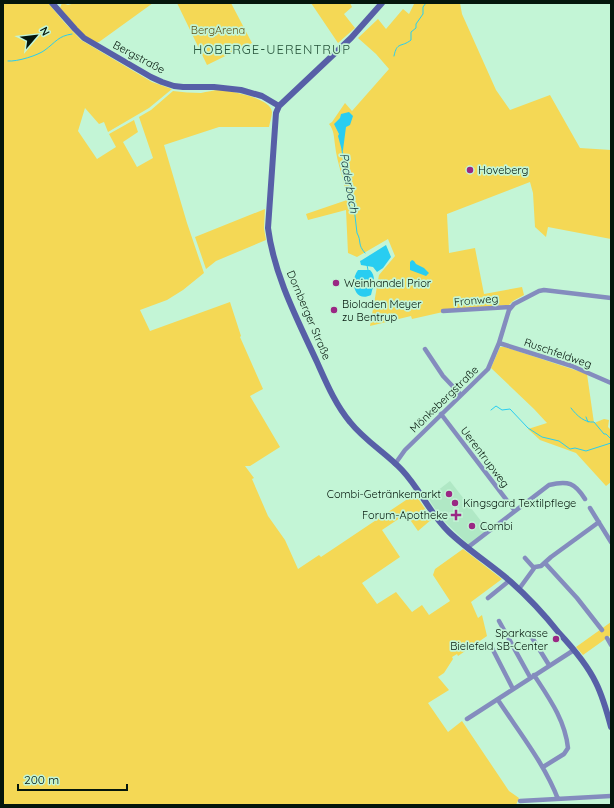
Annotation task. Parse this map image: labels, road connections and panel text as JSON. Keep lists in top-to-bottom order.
{
  "streets": {
    "main road": ["Bergstraße", "Dornberger Straße"],
    "street": [
      "Fronweg",
      "Ruschfeldweg",
      "Mönkebergstraße",
      "Uerentrupweg"
    ]
  },
  "crossings": [
    ["Bergstraße", "Dornberger Straße"],
    ["Fronweg", "Mönkebergstraße"],
    ["Dornberger Straße", "Mönkebergstraße"],
    ["Ruschfeldweg", "Mönkebergstraße"],
    ["Mönkebergstraße", "Uerentrupweg"]
  ],
  "districts": ["HOBERGE-UERENTRUP"],
  "water": ["Paderbach"],
  "parks": ["BergArena"],
  "places": {
    "other": [
      "Hoveberg",
      "Weinhandel Prior",
      "Bioladen Meyer zu Bentrup",
      "Combi-Getränkemarkt",
      "Kingsgard Textilpflege",
      "Combi",
      "Sparkasse Bielefeld SB-Center"
    ],
    "health": ["Forum-Apotheke"]
  },
  "scale_bar": "200 m",
  "north": "top right"
}
